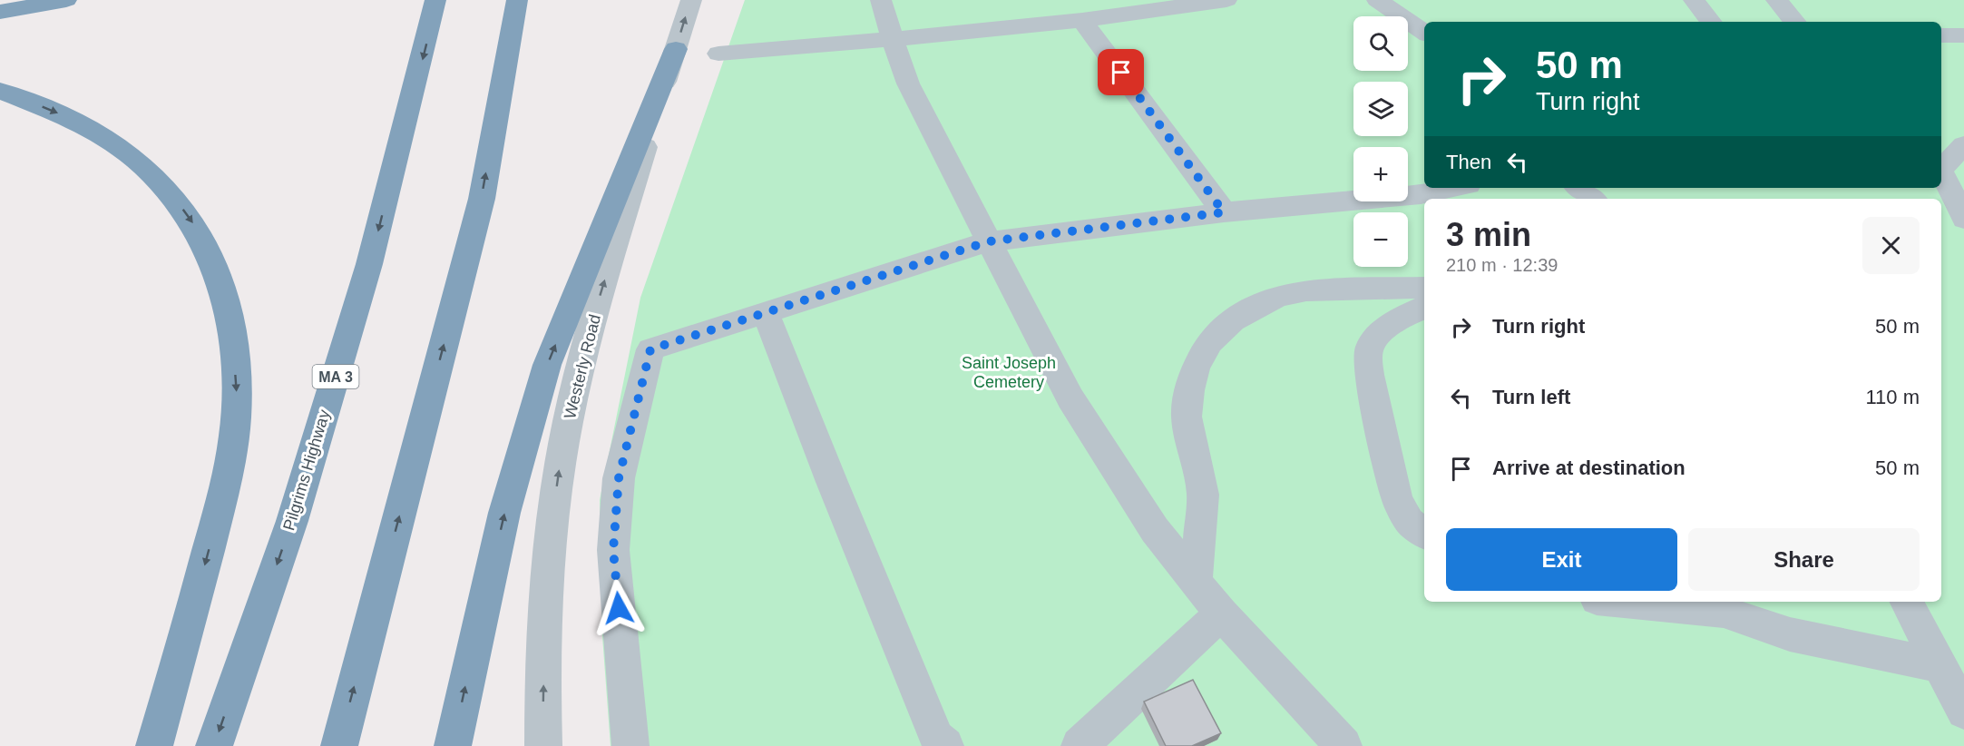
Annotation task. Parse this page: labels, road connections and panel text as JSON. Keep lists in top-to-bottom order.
{
  "streets": {
    "highway": ["MA 3", "Pilgrims Highway"],
    "street": ["Westerly Road"]
  },
  "one_way": ["Westerly Road"],
  "parks": ["Saint Joseph Cemetery"],
  "page": {
    "map_buttons": ["+", "−"],
    "turn": ["50 m", "Turn right"],
    "then": "Then",
    "heading": ["3 min", "210 m · 12:39"],
    "list": [
      {
        "name": "Turn right",
        "value": "50 m"
      },
      {
        "name": "Turn left",
        "value": "110 m"
      },
      {
        "name": "Arrive at destination",
        "value": "50 m"
      }
    ],
    "buttons": ["Exit", "Share"]
  }
}
